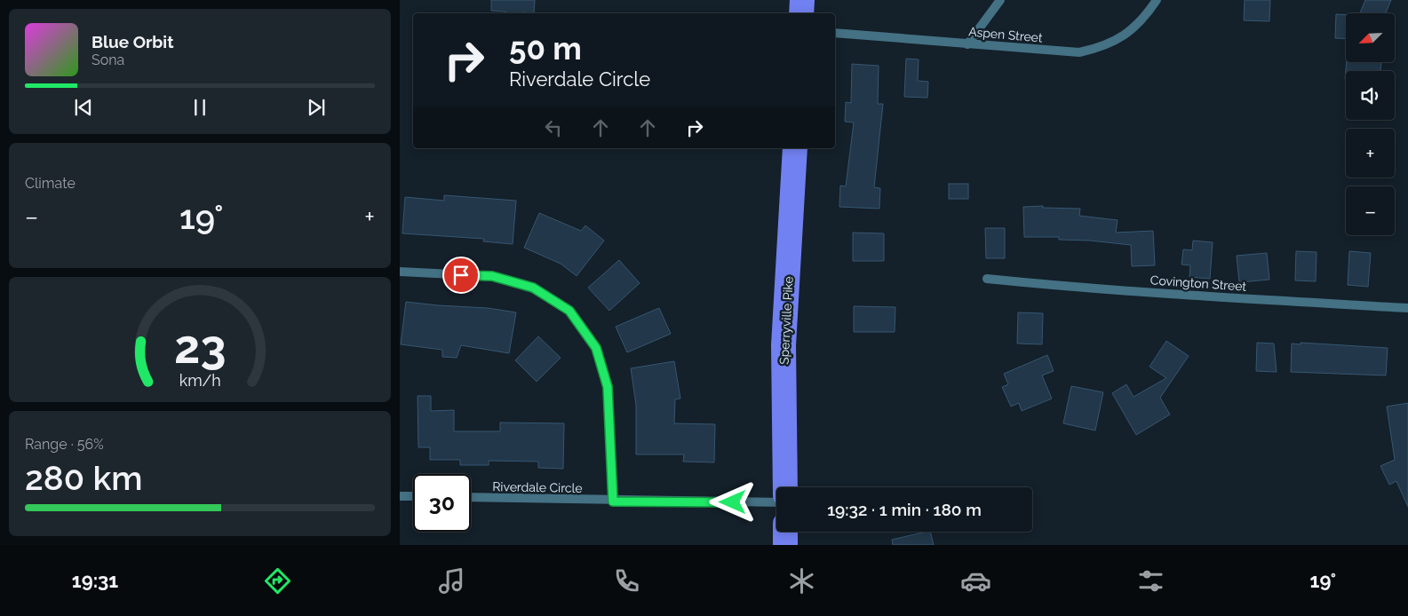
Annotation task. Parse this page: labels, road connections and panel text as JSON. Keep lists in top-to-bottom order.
{
  "streets": {
    "main road": ["Sperryville Pike"],
    "street": ["Aspen Street", "Covington Street", "Riverdale Circle"]
  },
  "north": "bottom left",
  "page": {
    "map_buttons": ["+", "−"],
    "turn": ["50 m", "Riverdale Circle"],
    "song": ["Blue Orbit", "Sona"],
    "tile": [
      "Climate",
      ["Range · 56%", "280 km"]
    ],
    "heat": ["−", "19°", "+"],
    "limit": "30",
    "trip": "19:32 · 1 min · 180 m",
    "tabs": ["19:31", "19°"],
    "gauge": ["23", "km/h"]
  }
}
